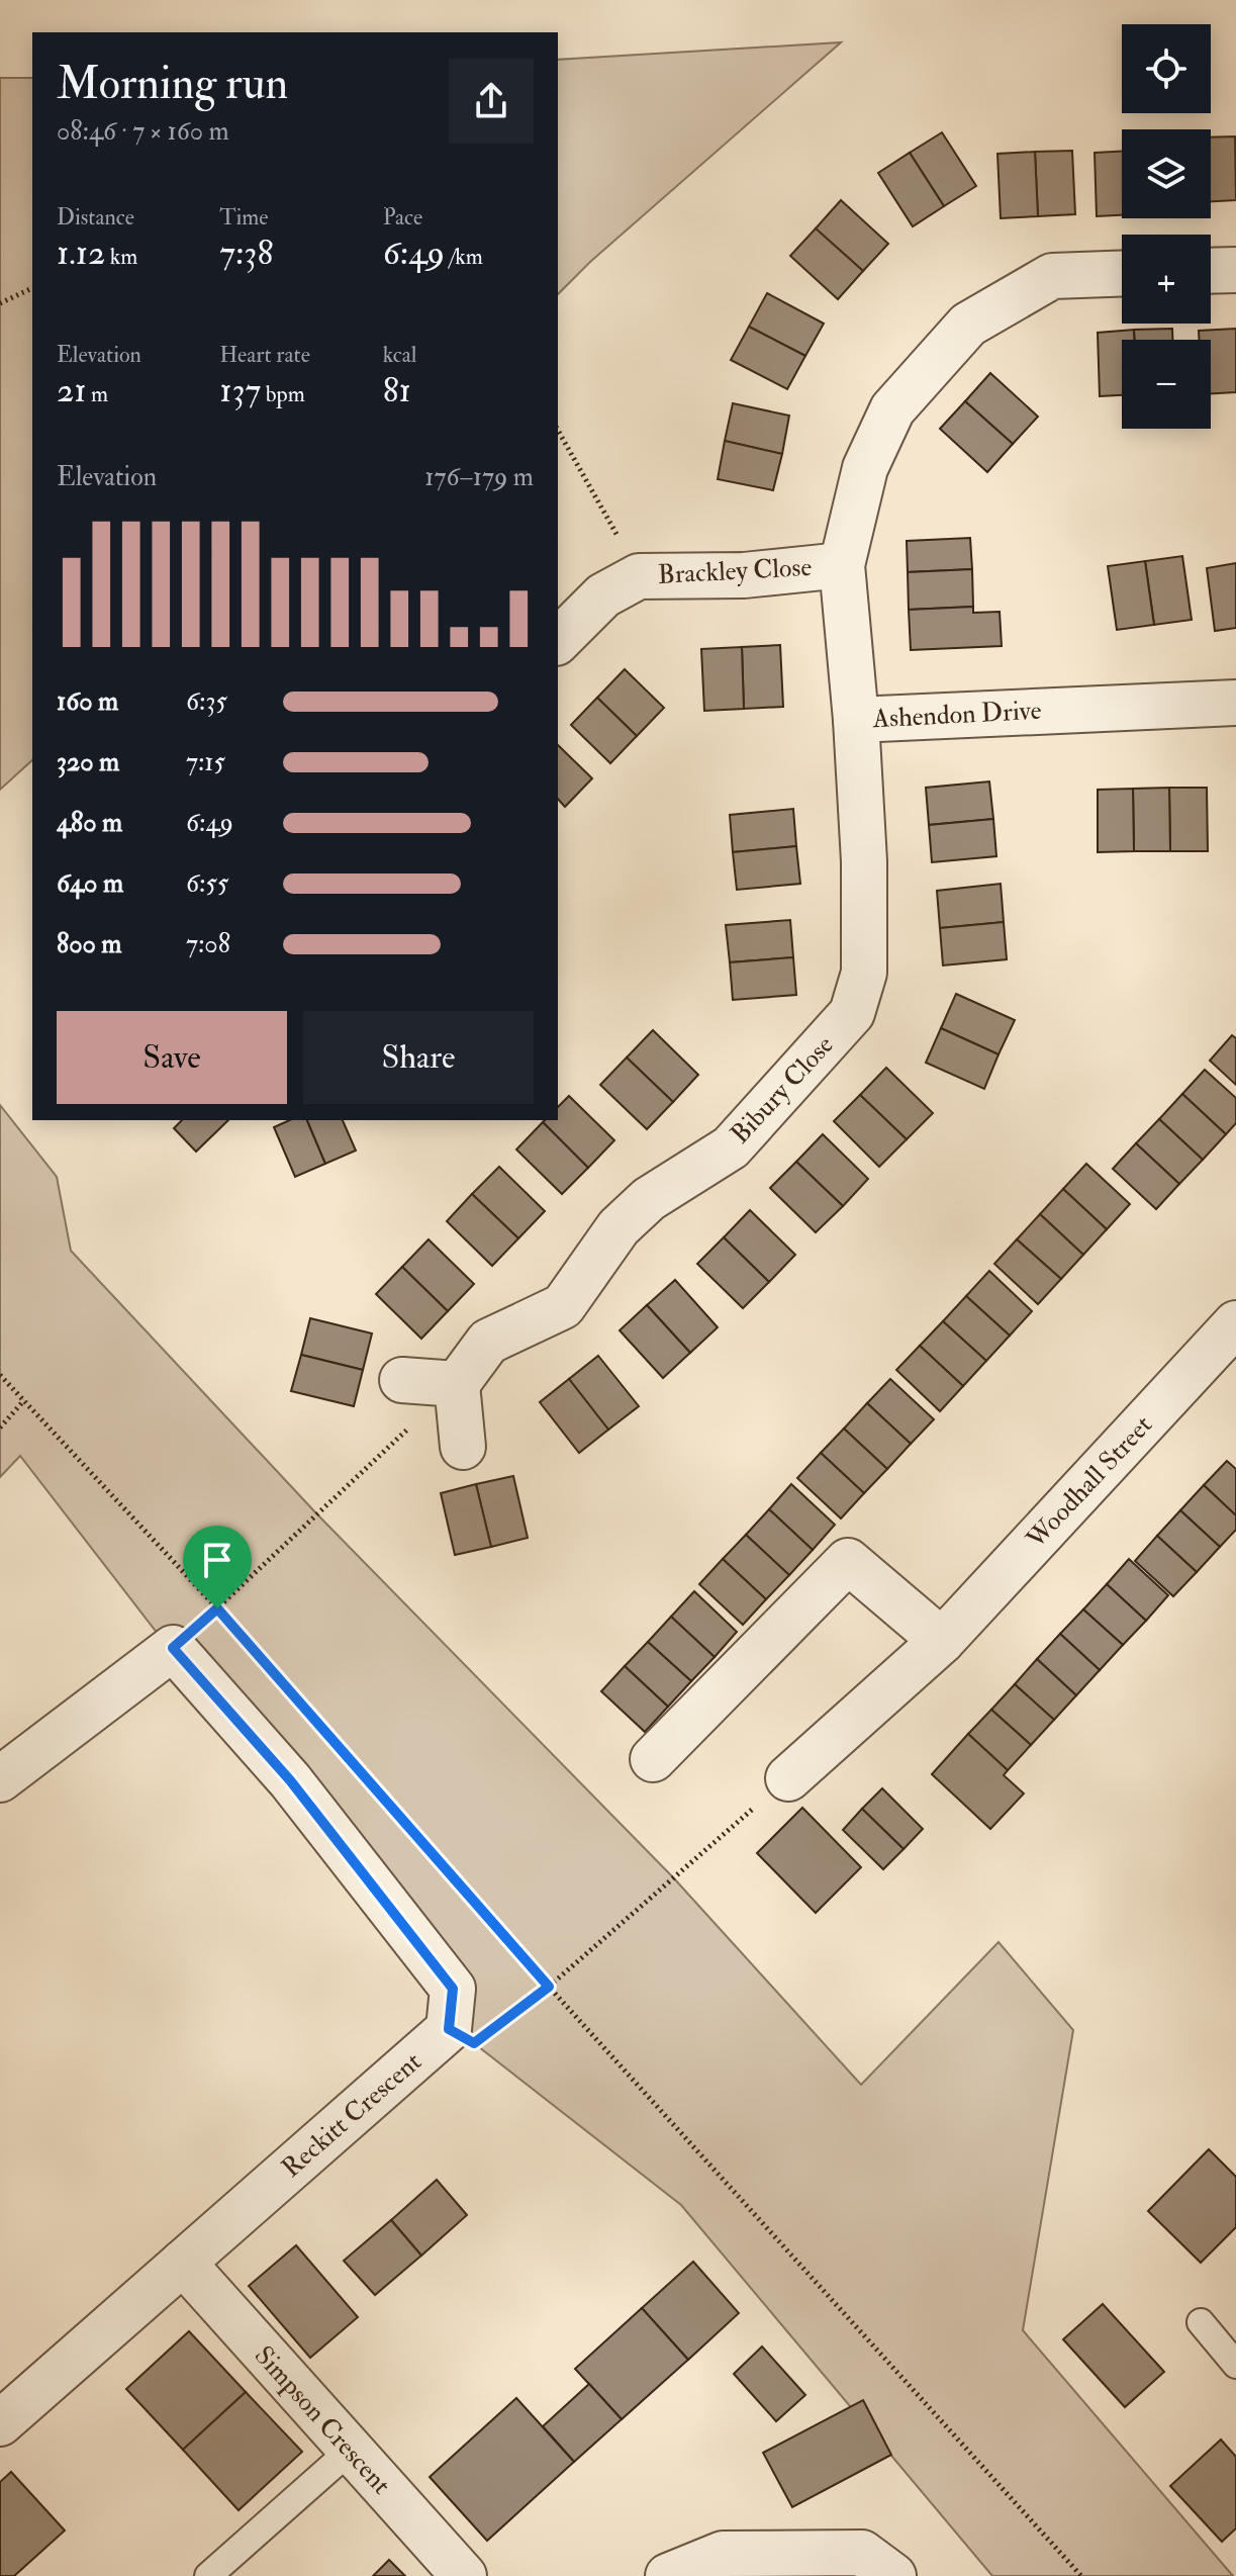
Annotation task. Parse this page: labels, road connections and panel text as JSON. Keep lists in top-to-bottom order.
{
  "streets": {
    "street": [
      "Brackley Close",
      "Ashendon Drive",
      "Bibury Close",
      "Woodhall Street",
      "Reckitt Crescent",
      "Simpson Crescent"
    ]
  },
  "crossings": [
    ["Brackley Close", "Ashendon Drive"],
    ["Ashendon Drive", "Bibury Close"],
    ["Reckitt Crescent", "Simpson Crescent"]
  ],
  "page": {
    "map_buttons": ["+", "−"],
    "heading": ["Morning run", "08:46 · 7 × 160 m"],
    "stats": [
      ["Distance", "1.12 km"],
      ["Time", "7:38"],
      ["Pace", "6:49 /km"],
      ["Elevation", "21 m"],
      ["Heart rate", "137 bpm"],
      ["kcal", "81"]
    ],
    "chart": ["Elevation", "176–179 m"],
    "list": [
      {
        "name": "160 m",
        "note": "6:35"
      },
      {
        "name": "320 m",
        "note": "7:15"
      },
      {
        "name": "480 m",
        "note": "6:49"
      },
      {
        "name": "640 m",
        "note": "6:55"
      },
      {
        "name": "800 m",
        "note": "7:08"
      }
    ],
    "buttons": ["Save", "Share"]
  }
}
